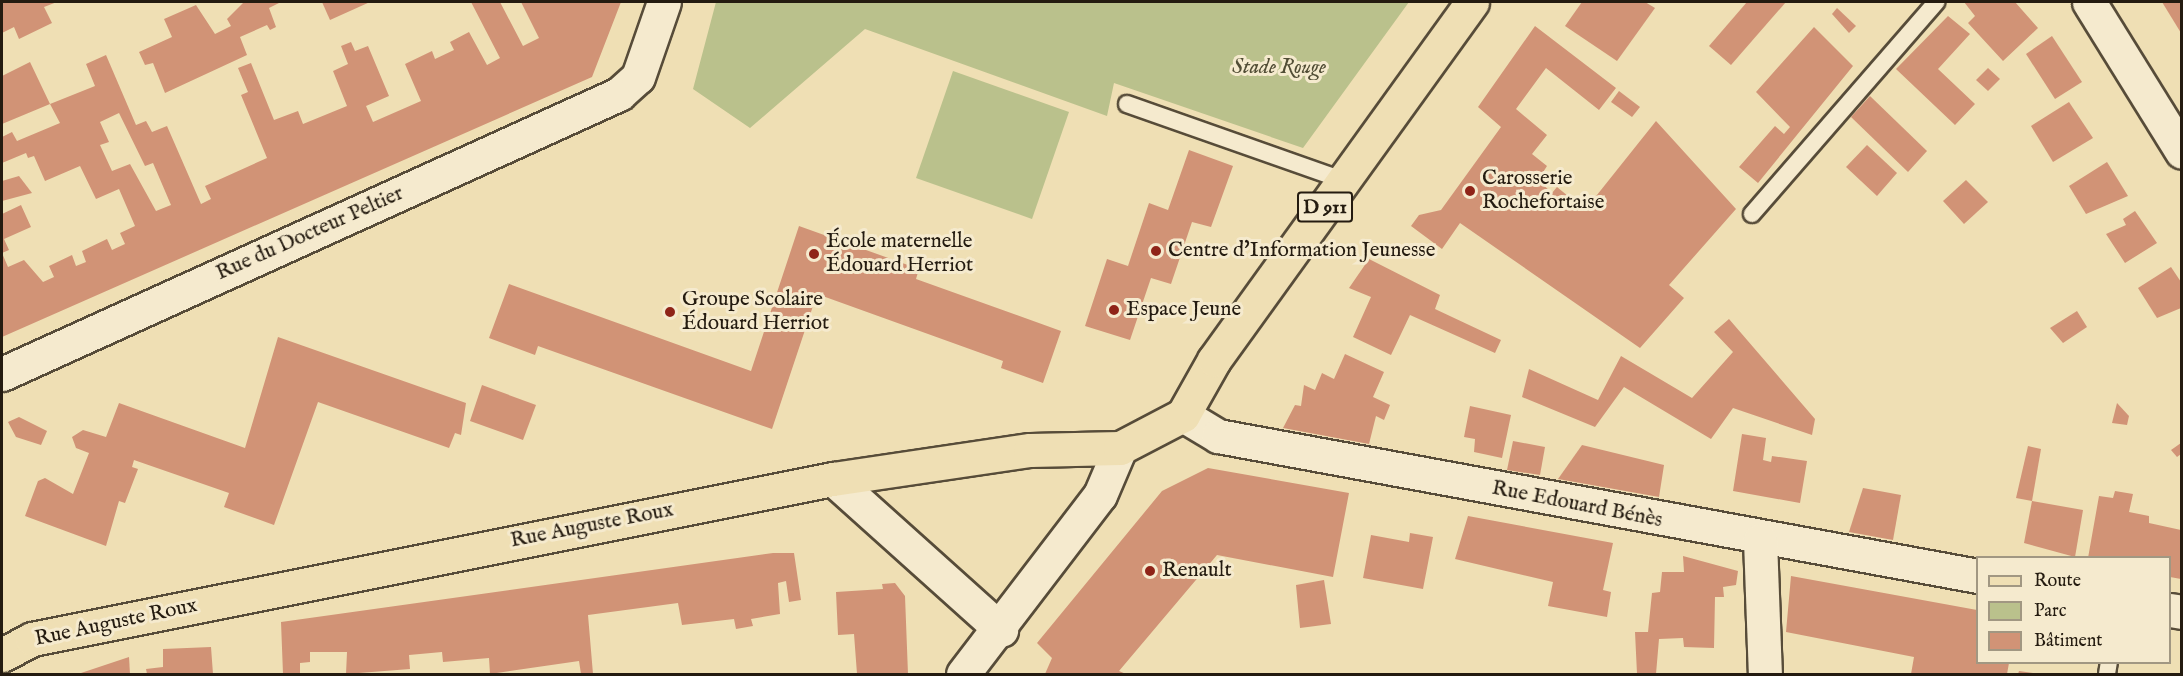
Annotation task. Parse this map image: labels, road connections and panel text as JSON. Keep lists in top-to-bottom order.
{
  "streets": {
    "main road": ["D 911", "Rue Auguste Roux"],
    "street": ["Rue du Docteur Peltier", "Rue Edouard Bénès"]
  },
  "crossings": [
    ["D 911", "Rue Edouard Bénès"],
    ["D 911", "Rue Auguste Roux"],
    ["Rue Edouard Bénès", "Rue Auguste Roux"]
  ],
  "parks": ["Stade Rouge"],
  "places": [
    "Carosserie Rochefortaise",
    "Centre d'Information Jeunesse",
    "École maternelle Édouard Herriot",
    "Espace Jeune",
    "Groupe Scolaire Édouard Herriot",
    "Renault"
  ],
  "legend": ["Route", "Parc", "Bâtiment"]
}
